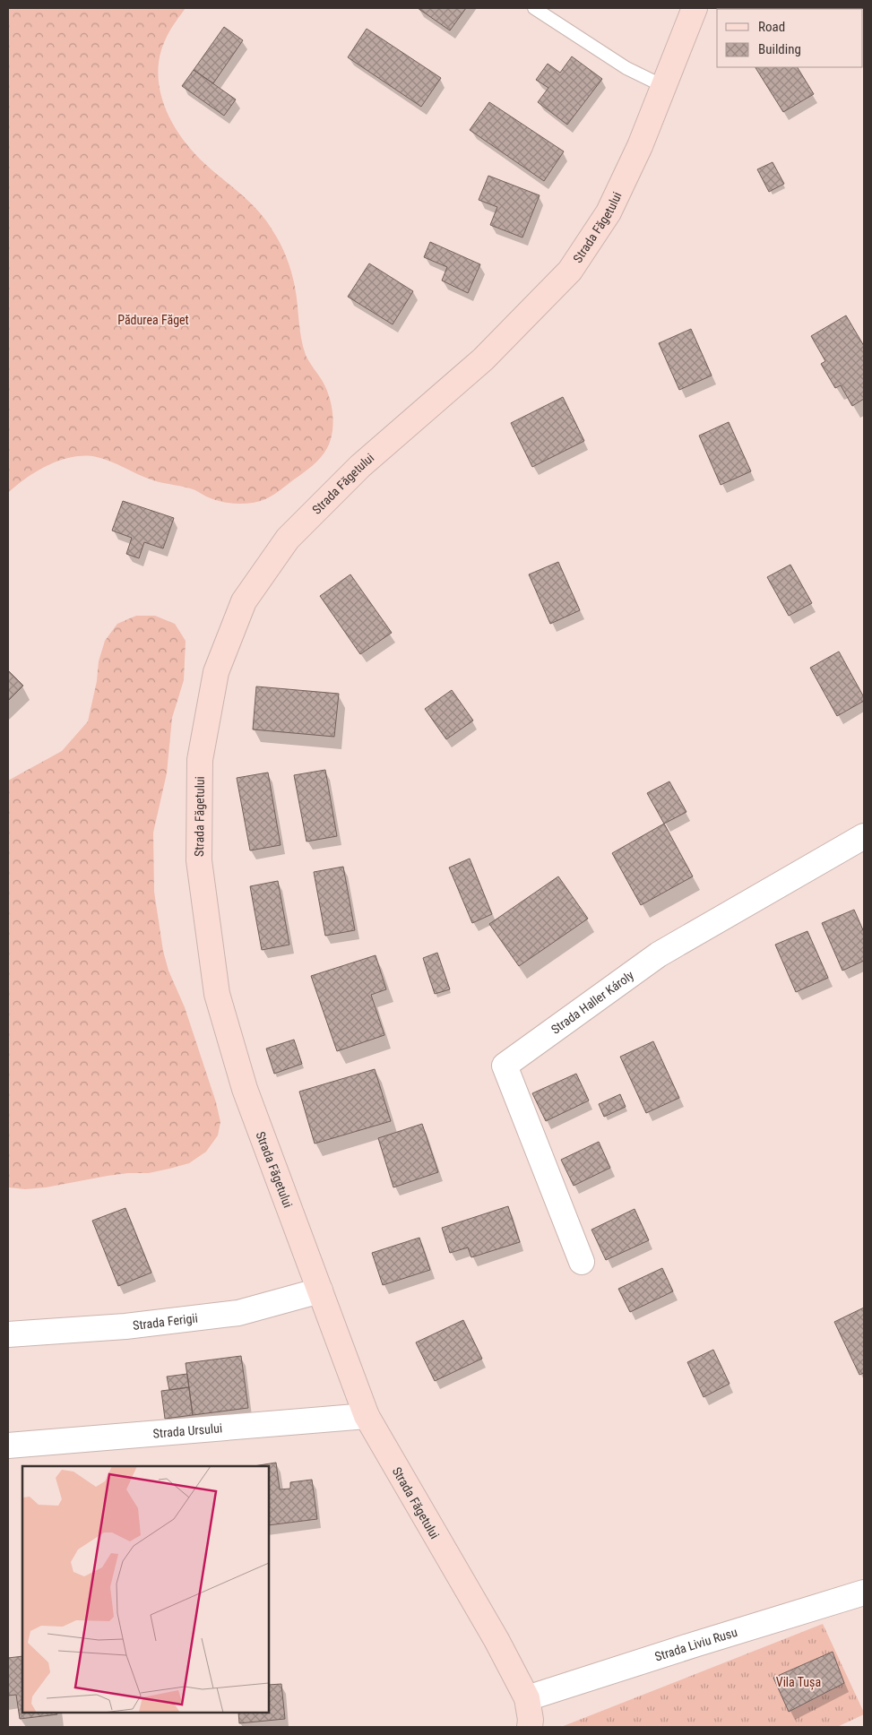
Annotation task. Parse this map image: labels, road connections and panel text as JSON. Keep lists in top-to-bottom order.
{
  "streets": {
    "main road": ["Strada Făgetului"],
    "street": [
      "Strada Haller Károly",
      "Strada Ferigii",
      "Strada Ursului",
      "Strada Liviu Rusu"
    ]
  },
  "crossings": [
    ["Strada Făgetului", "Strada Ferigii"],
    ["Strada Făgetului", "Strada Ursului"],
    ["Strada Făgetului", "Strada Liviu Rusu"]
  ],
  "parks": ["Pădurea Făget", "Vila Tușa"],
  "legend": ["Road", "Building"]
}
